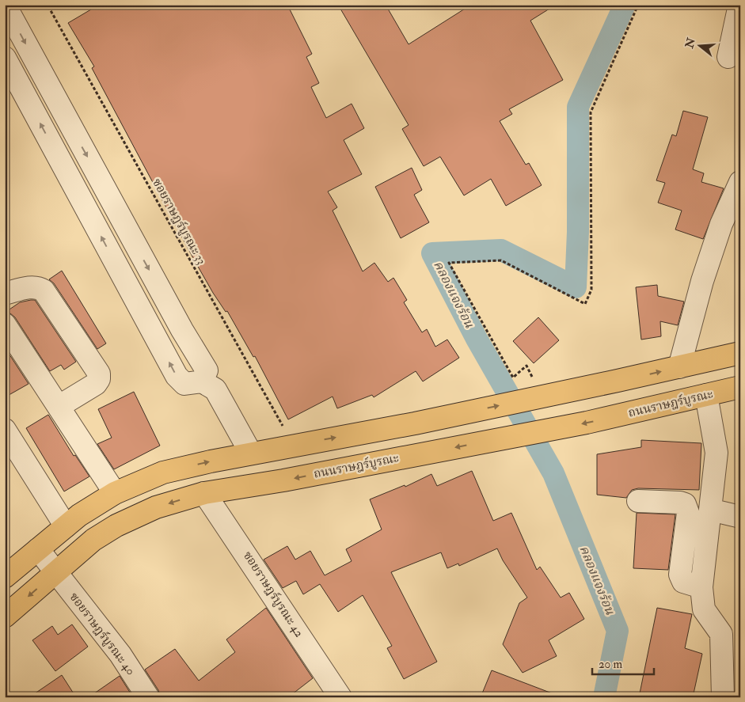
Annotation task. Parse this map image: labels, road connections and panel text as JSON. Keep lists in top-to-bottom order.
{
  "streets": {
    "main road": ["ถนนราษฎร์บูรณะ"],
    "street": ["ซอยราษฎร์บูรณะ 42", "ซอยราษฎร์บูรณะ 40"],
    "path": ["ซอยราษฎร์บูรณะ 33"]
  },
  "crossings": [
    ["ถนนราษฎร์บูรณะ", "ซอยราษฎร์บูรณะ 42"],
    ["ถนนราษฎร์บูรณะ", "ซอยราษฎร์บูรณะ 40"]
  ],
  "water": ["คลองแจงร้อน"],
  "scale_bar": "20 m",
  "north": "left"
}
